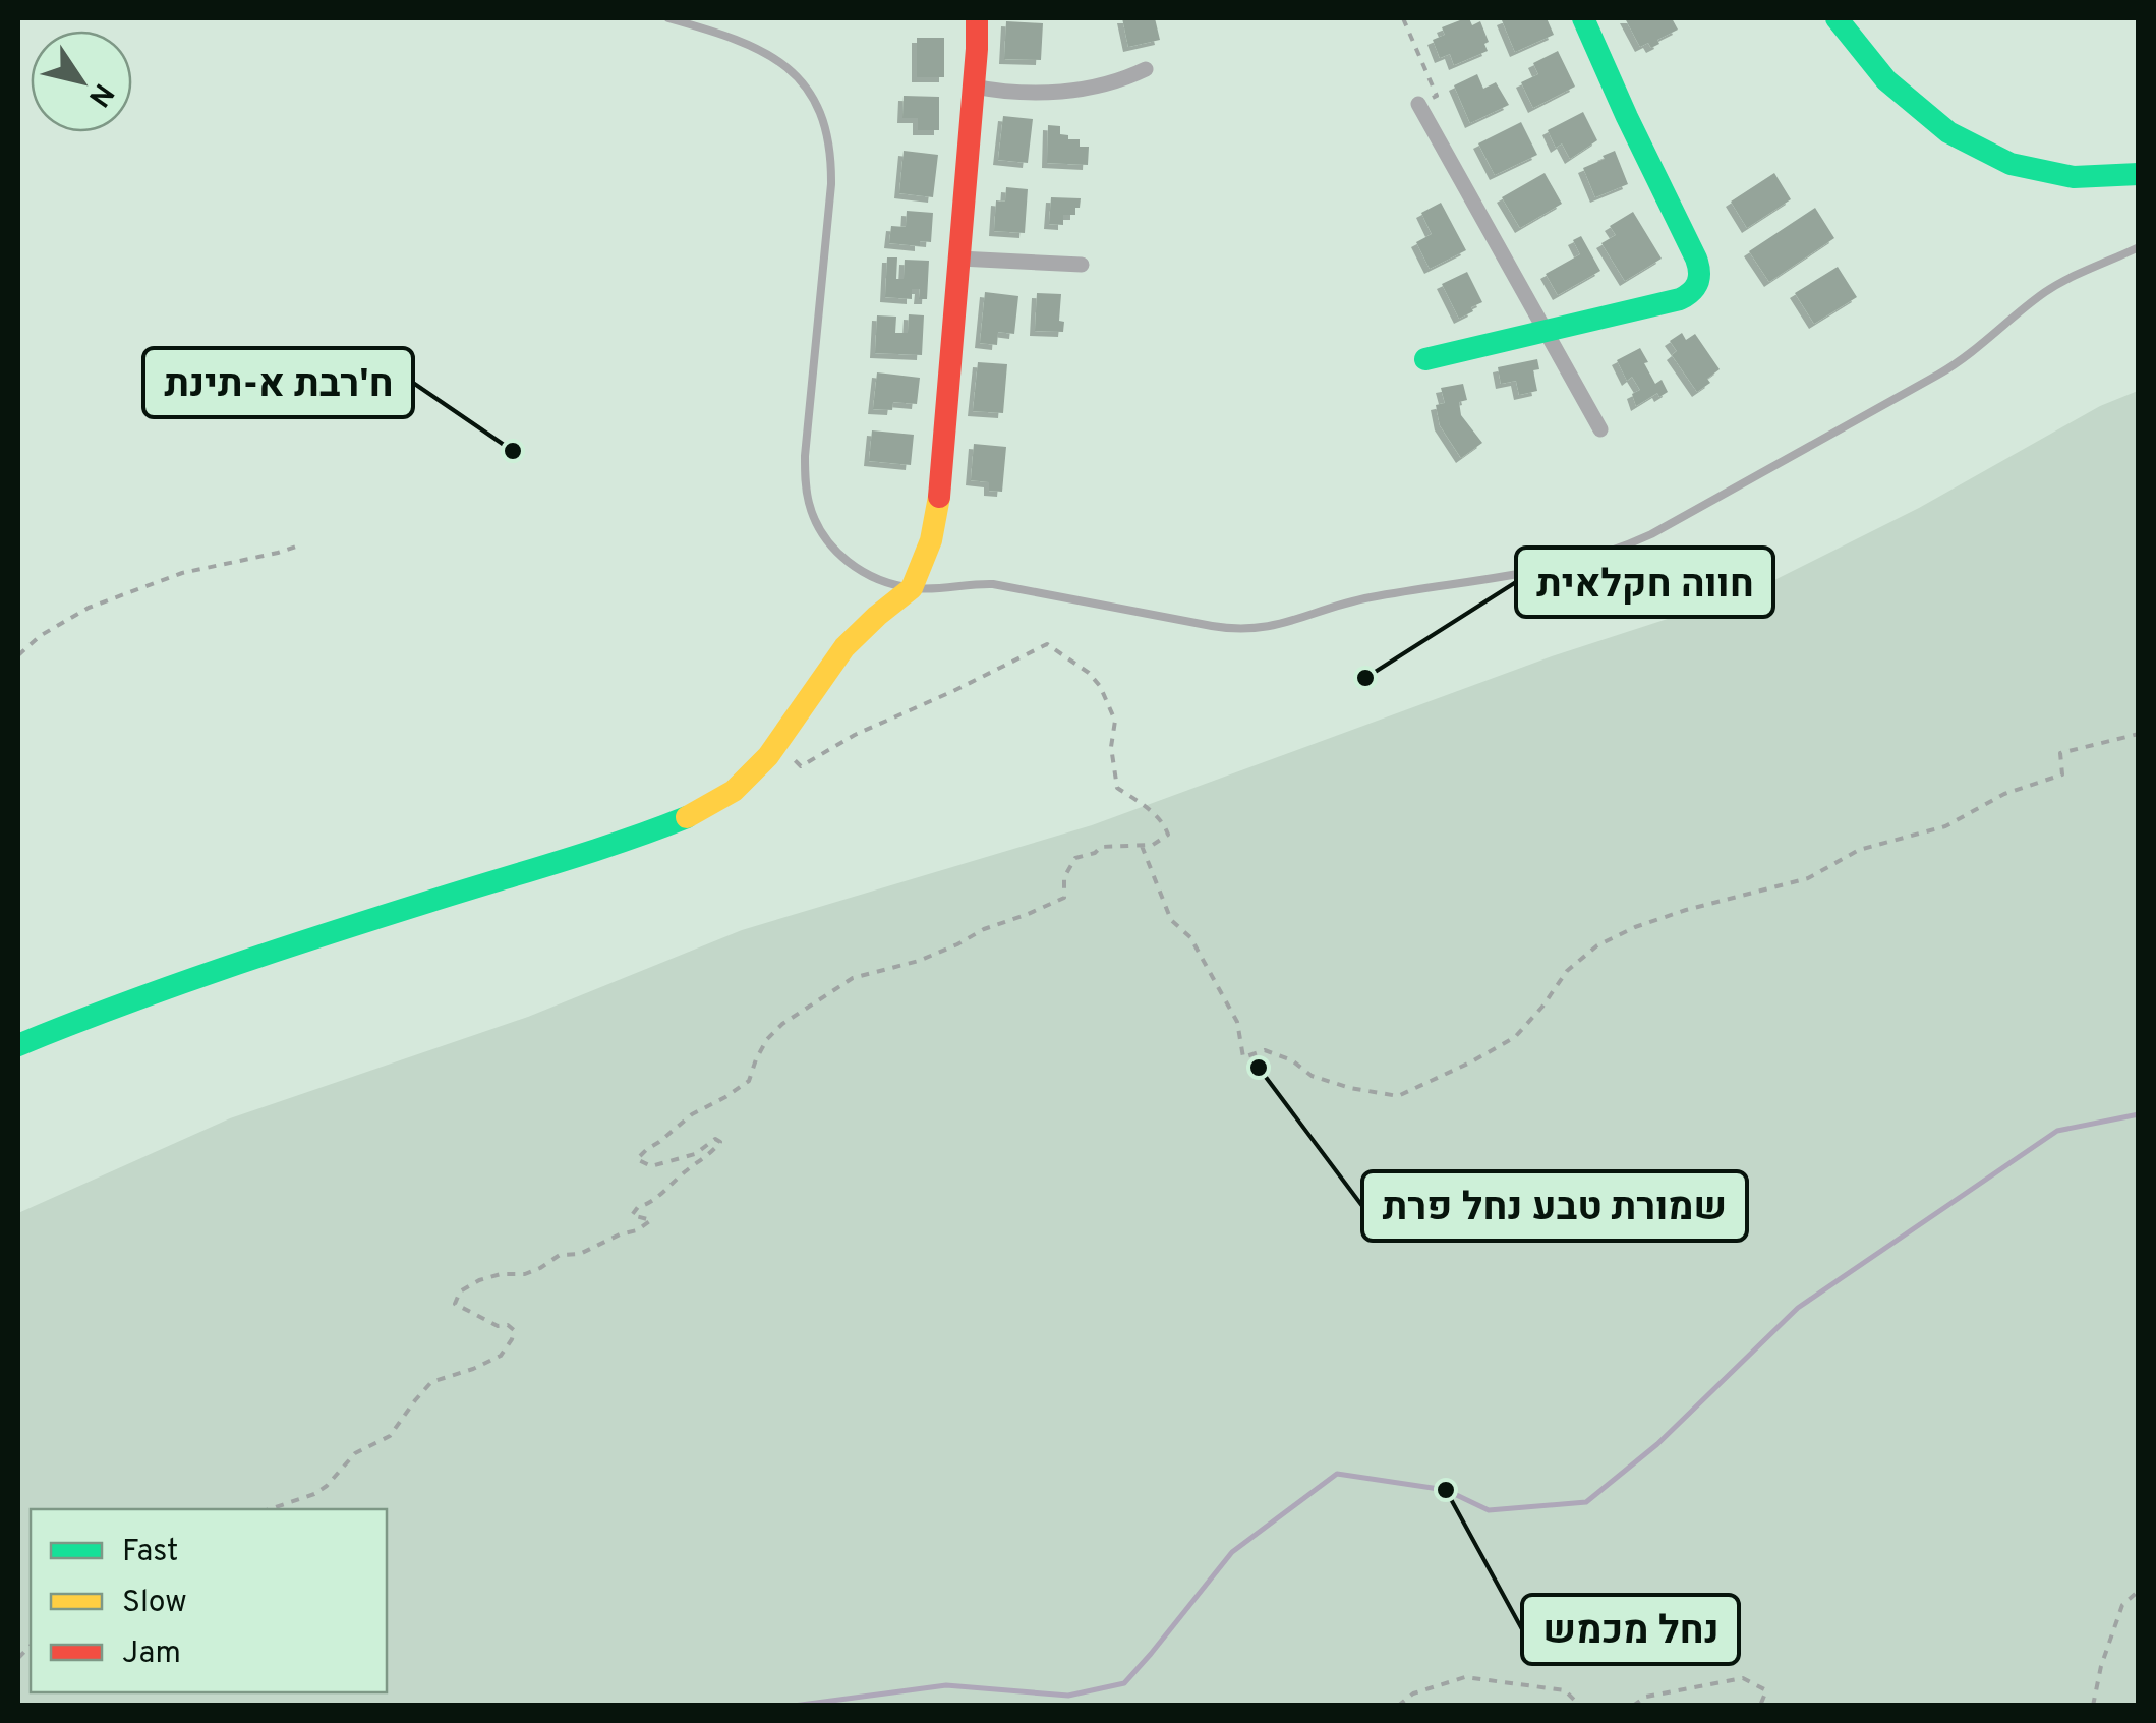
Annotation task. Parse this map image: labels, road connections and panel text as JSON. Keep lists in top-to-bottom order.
{
  "places": [
    "ח'רבת א-תינת",
    "חווה חקלאית",
    "שמורת טבע נחל פרת",
    "נחל מכמש"
  ],
  "legend": ["Fast", "Slow", "Jam"],
  "north": "bottom right"
}
